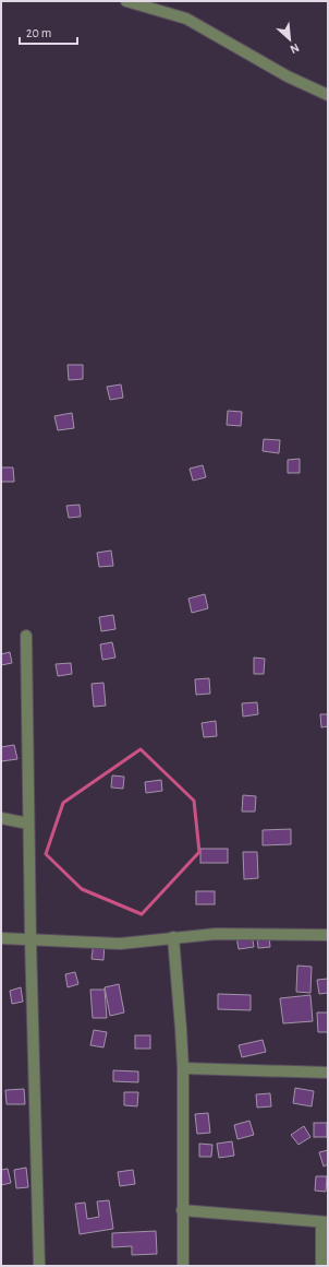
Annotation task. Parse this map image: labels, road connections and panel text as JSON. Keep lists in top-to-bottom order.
{
  "scale_bar": "20 m",
  "north": "bottom right"
}
